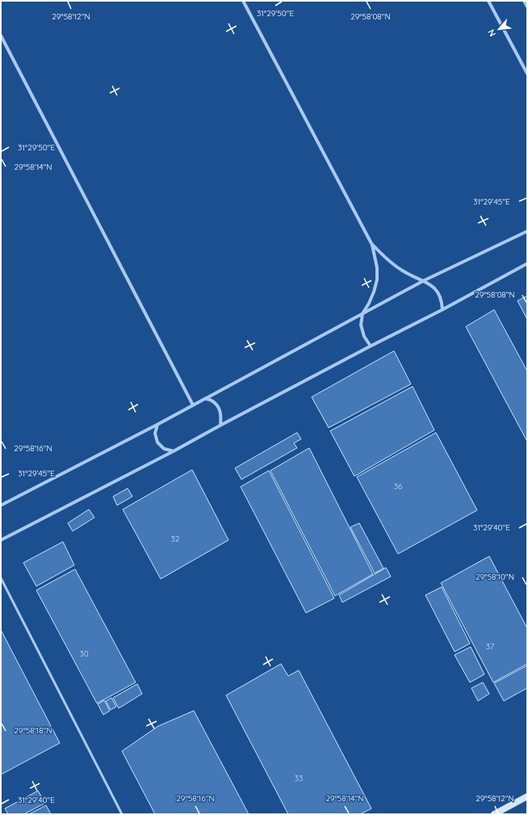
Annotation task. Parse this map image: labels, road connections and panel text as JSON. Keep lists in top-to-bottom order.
{
  "house_numbers": [
    "36",
    "32",
    "37",
    "30",
    "33"
  ],
  "north": "bottom left",
  "coordinates": [
    "31°29'50\"E",
    "29°58'12\"N",
    "29°58'08\"N",
    "29°58'14\"N",
    "31°29'45\"E",
    "29°58'16\"N",
    "31°29'40\"E",
    "29°58'10\"N",
    "29°58'18\"N"
  ]
}
